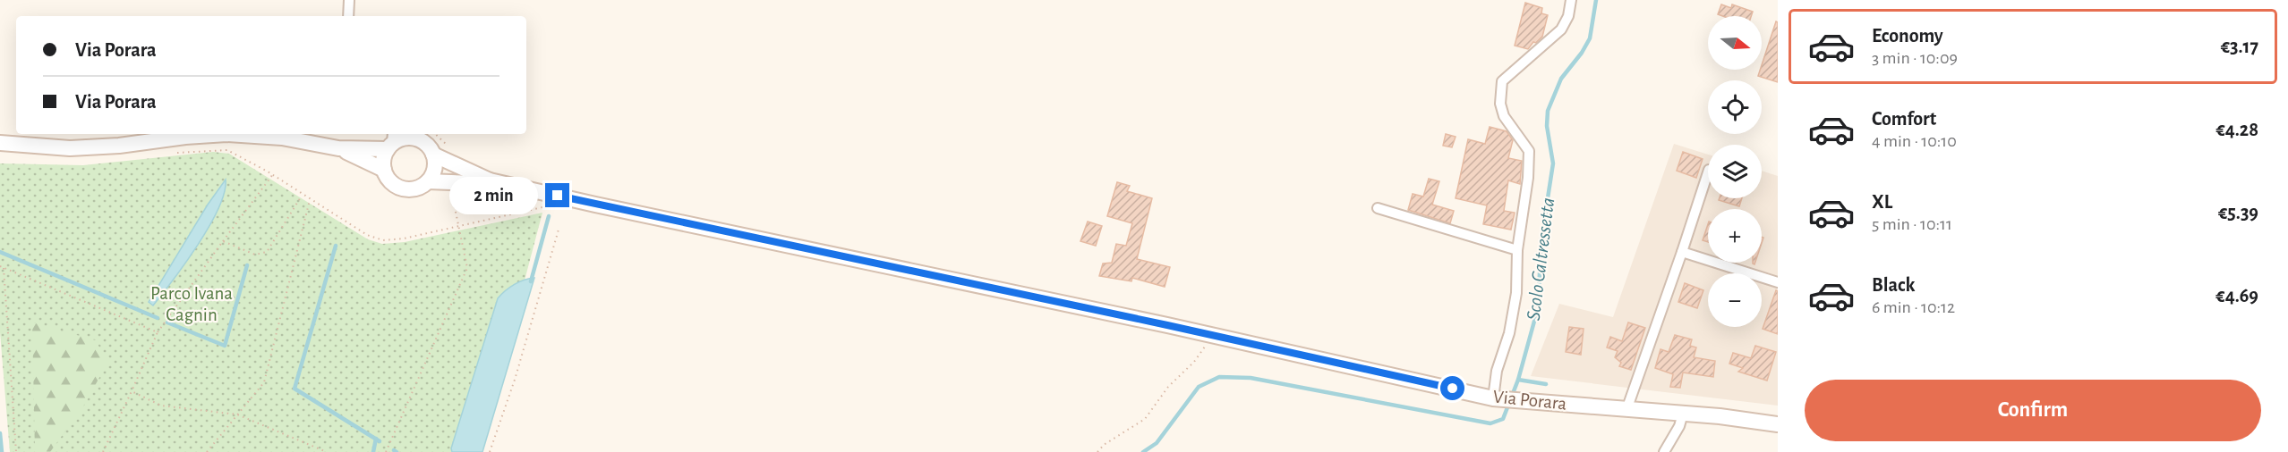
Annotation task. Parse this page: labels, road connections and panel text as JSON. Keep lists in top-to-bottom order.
{
  "streets": {
    "street": ["Via Porara"]
  },
  "water": ["Scolo Caltressetta"],
  "parks": ["Parco Ivana Cagnin"],
  "north": "right",
  "page": {
    "list": [
      {
        "name": "Economy",
        "note": "3 min · 10:09",
        "value": "€3.17"
      },
      {
        "name": "Comfort",
        "note": "4 min · 10:10",
        "value": "€4.28"
      },
      {
        "name": "XL",
        "note": "5 min · 10:11",
        "value": "€5.39"
      },
      {
        "name": "Black",
        "note": "6 min · 10:12",
        "value": "€4.69"
      }
    ],
    "map_buttons": ["+", "−"],
    "banner": ["Via Porara", "Via Porara"],
    "bubble": "2 min",
    "buttons": "Confirm"
  }
}
